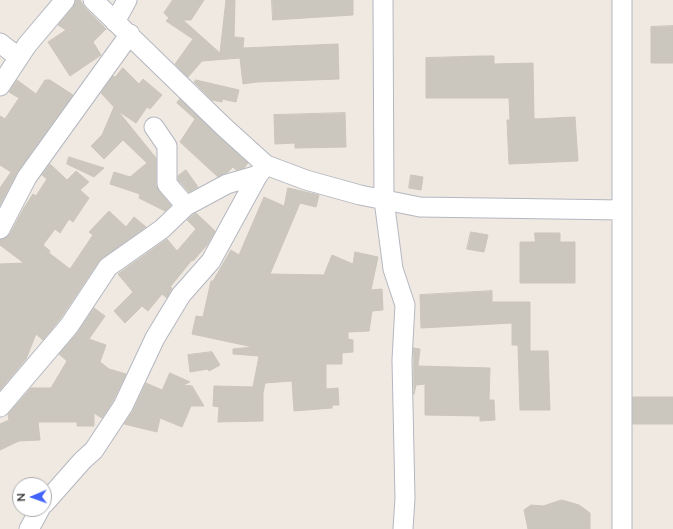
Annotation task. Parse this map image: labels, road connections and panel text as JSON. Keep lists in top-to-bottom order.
{
  "north": "left"
}
